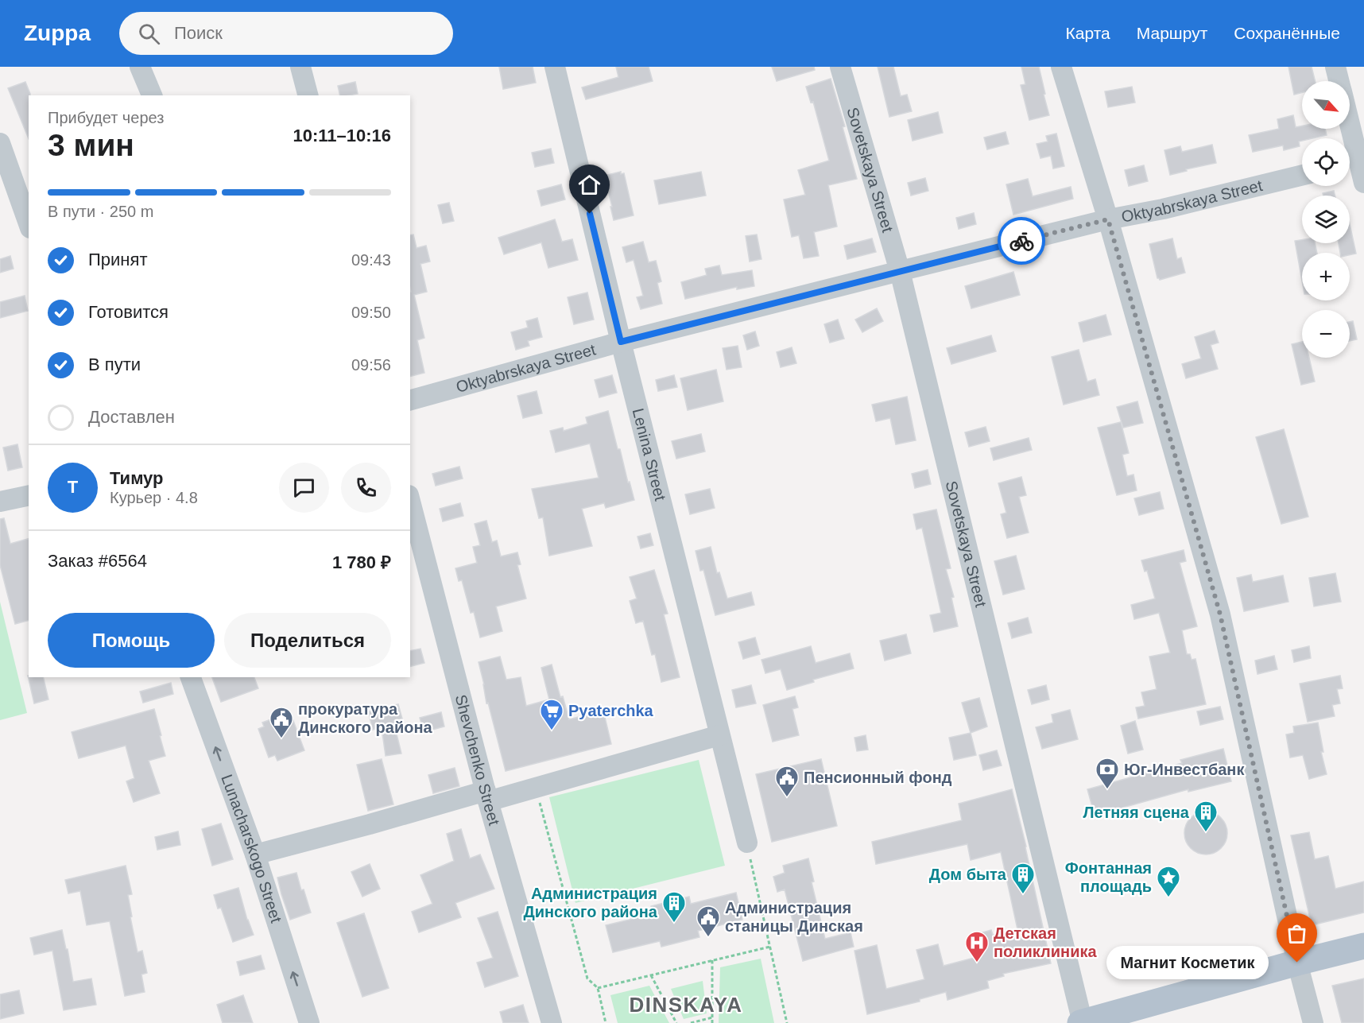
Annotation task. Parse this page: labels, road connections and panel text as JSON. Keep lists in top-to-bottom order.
{
  "streets": {
    "street": [
      "Sovetskaya Street",
      "Oktyabrskaya Street",
      "Lenina Street",
      "Shevchenko Street",
      "Lunacharskogo Street"
    ]
  },
  "crossings": [
    ["Sovetskaya Street", "Oktyabrskaya Street"],
    ["Oktyabrskaya Street", "Lenina Street"]
  ],
  "one_way": ["Lunacharskogo Street"],
  "districts": ["DINSKAYA"],
  "places": {
    "supermarket": ["Pyaterchka"],
    "public building": ["прокуратура Динского района", "Пенсионный фонд", "Администрация станицы Динская"],
    "bank": ["Юг-Инвестбанк"],
    "building": ["Летняя сцена", "Дом быта", "Администрация Динского района"],
    "place": ["Фонтанная площадь"],
    "other": ["Магнит Косметик"],
    "hospital": ["Детская поликлиника"]
  },
  "north": "bottom right",
  "page": {
    "header": "Zuppa",
    "search": "Поиск",
    "nav": ["Карта", "Маршрут", "Сохранённые"],
    "map_buttons": ["+", "−"],
    "heading": ["3 мин", "Прибудет через", "10:11–10:16"],
    "panel": [
      "Тимур",
      "Курьер · 4.8",
      "Заказ #6564",
      "1 780 ₽"
    ],
    "bar": "В пути · 250 m",
    "list": [
      ["Принят", "09:43"],
      ["Готовится", "09:50"],
      ["В пути", "09:56"],
      "Доставлен"
    ],
    "round": "Т",
    "buttons": ["Помощь", "Поделиться"],
    "bubble": "Магнит Косметик"
  }
}
